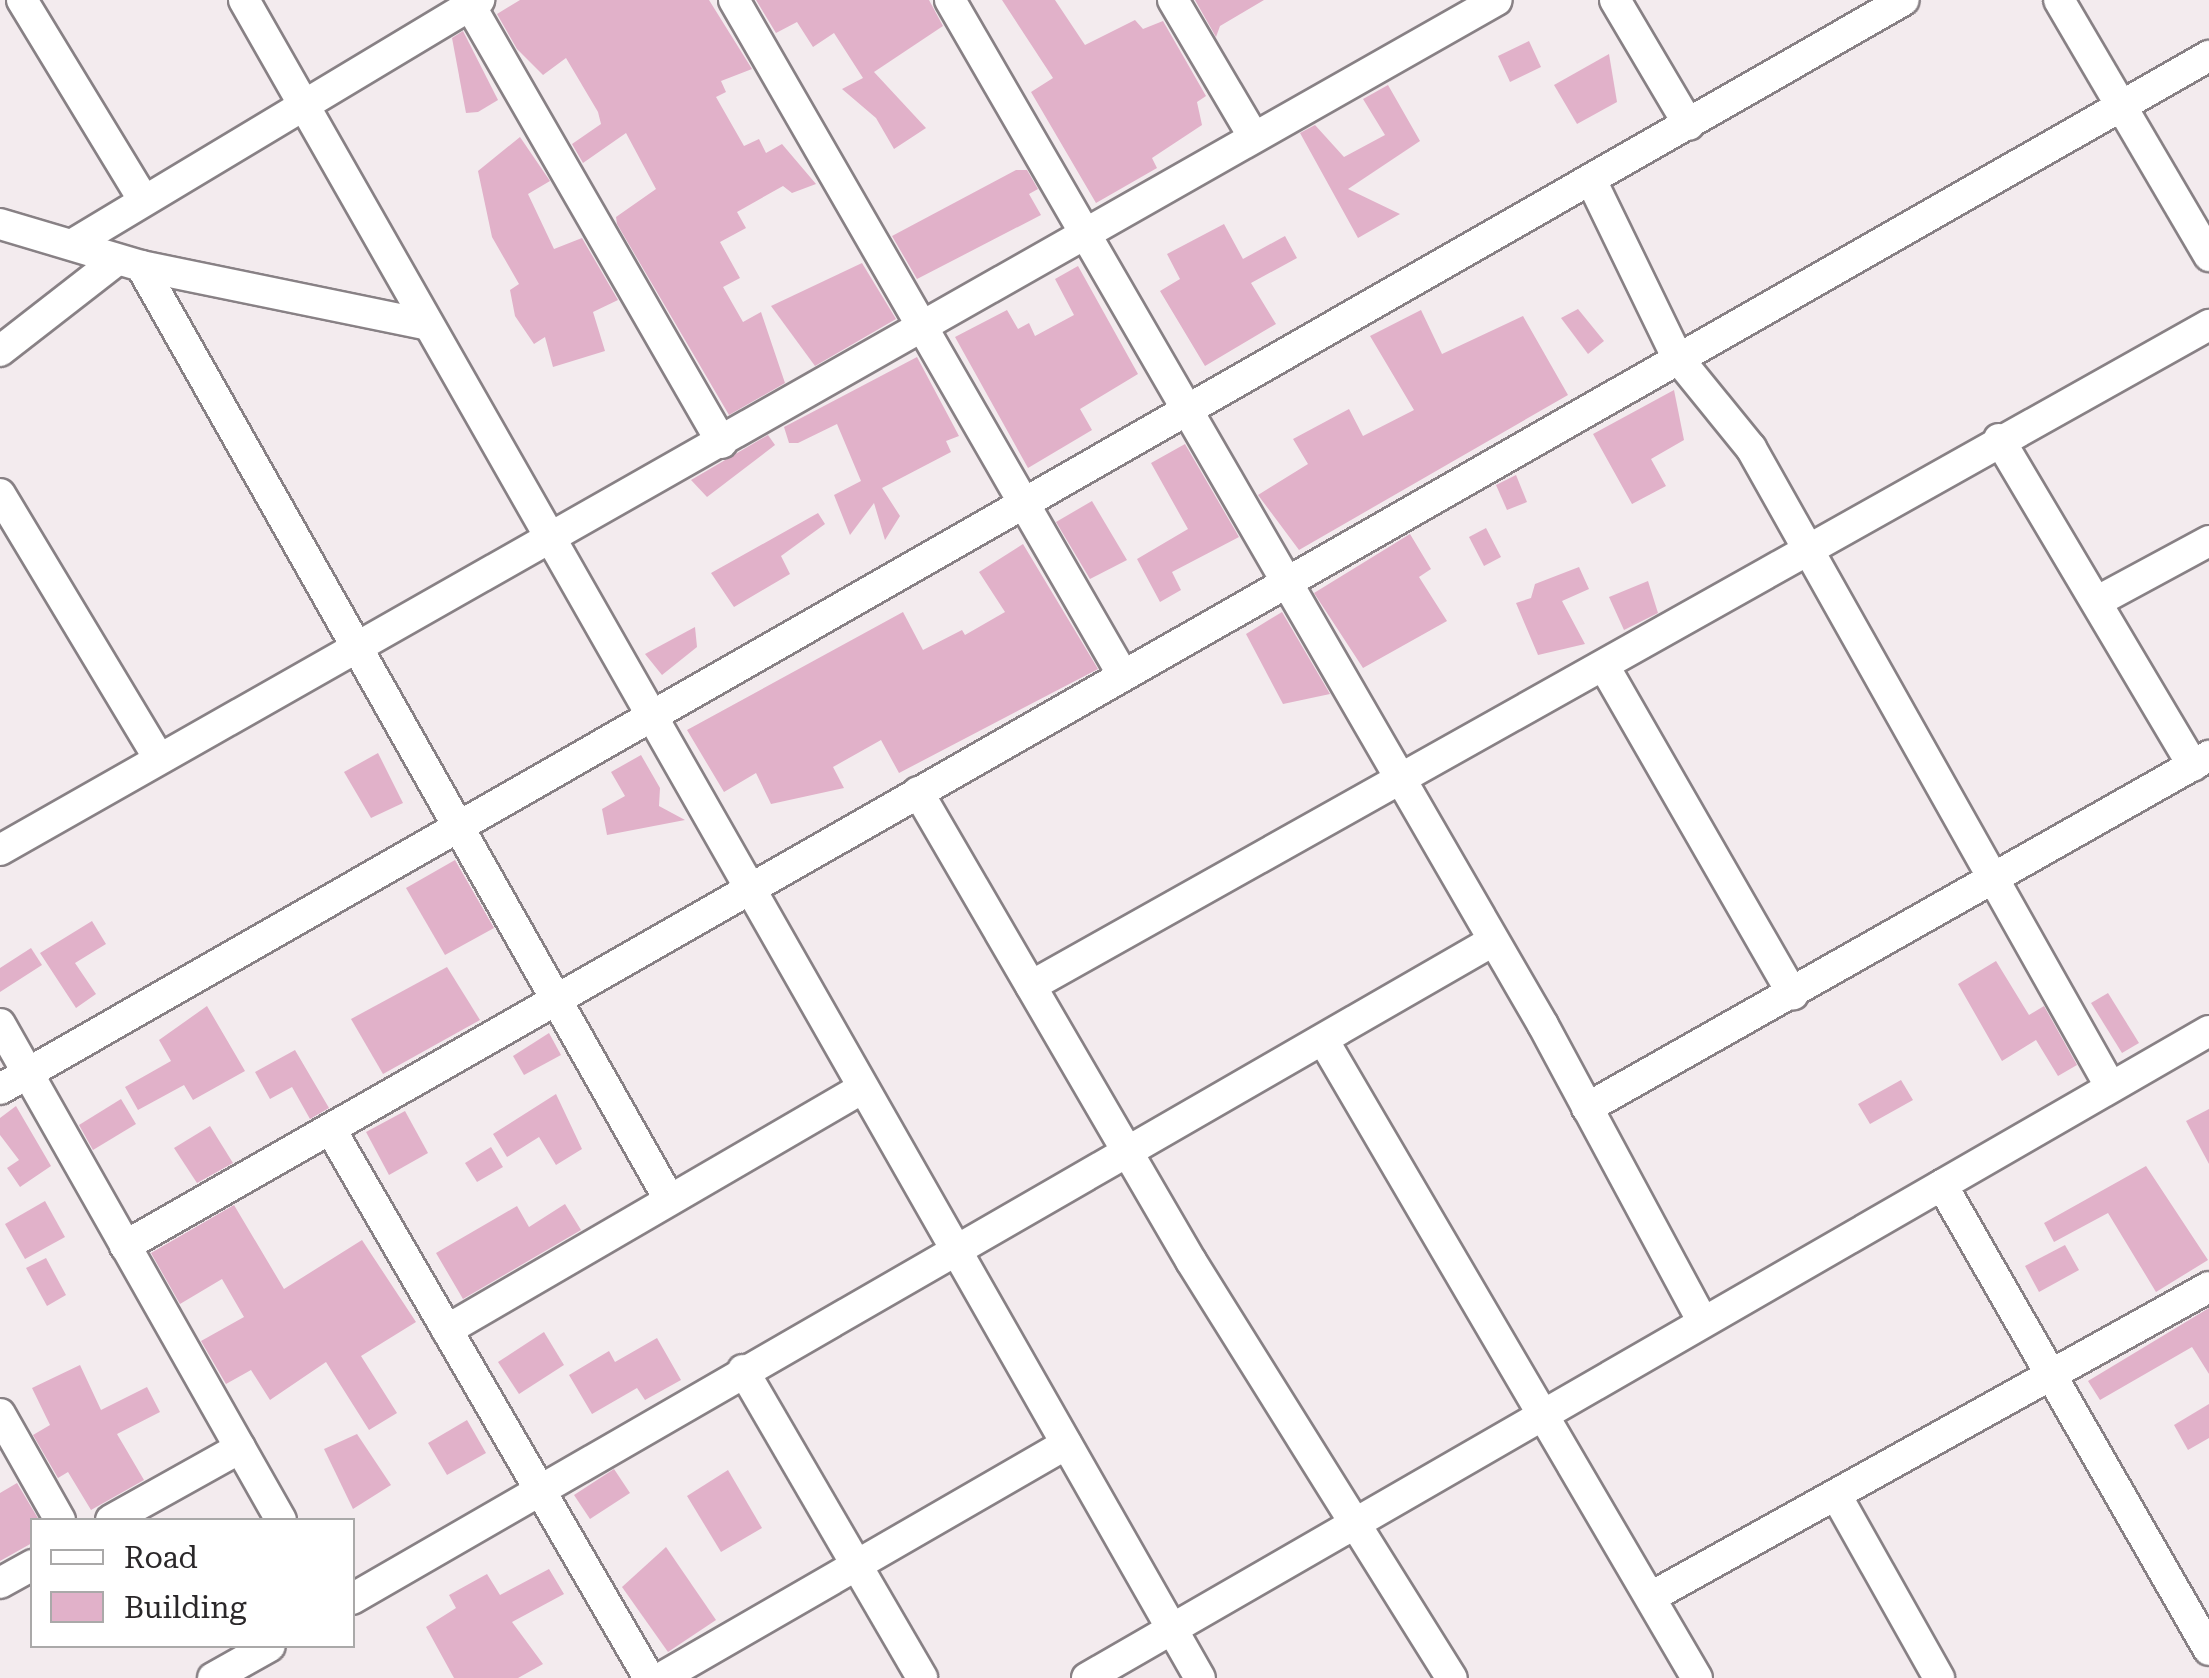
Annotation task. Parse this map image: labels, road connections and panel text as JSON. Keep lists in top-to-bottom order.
{
  "legend": ["Road", "Building"]
}
